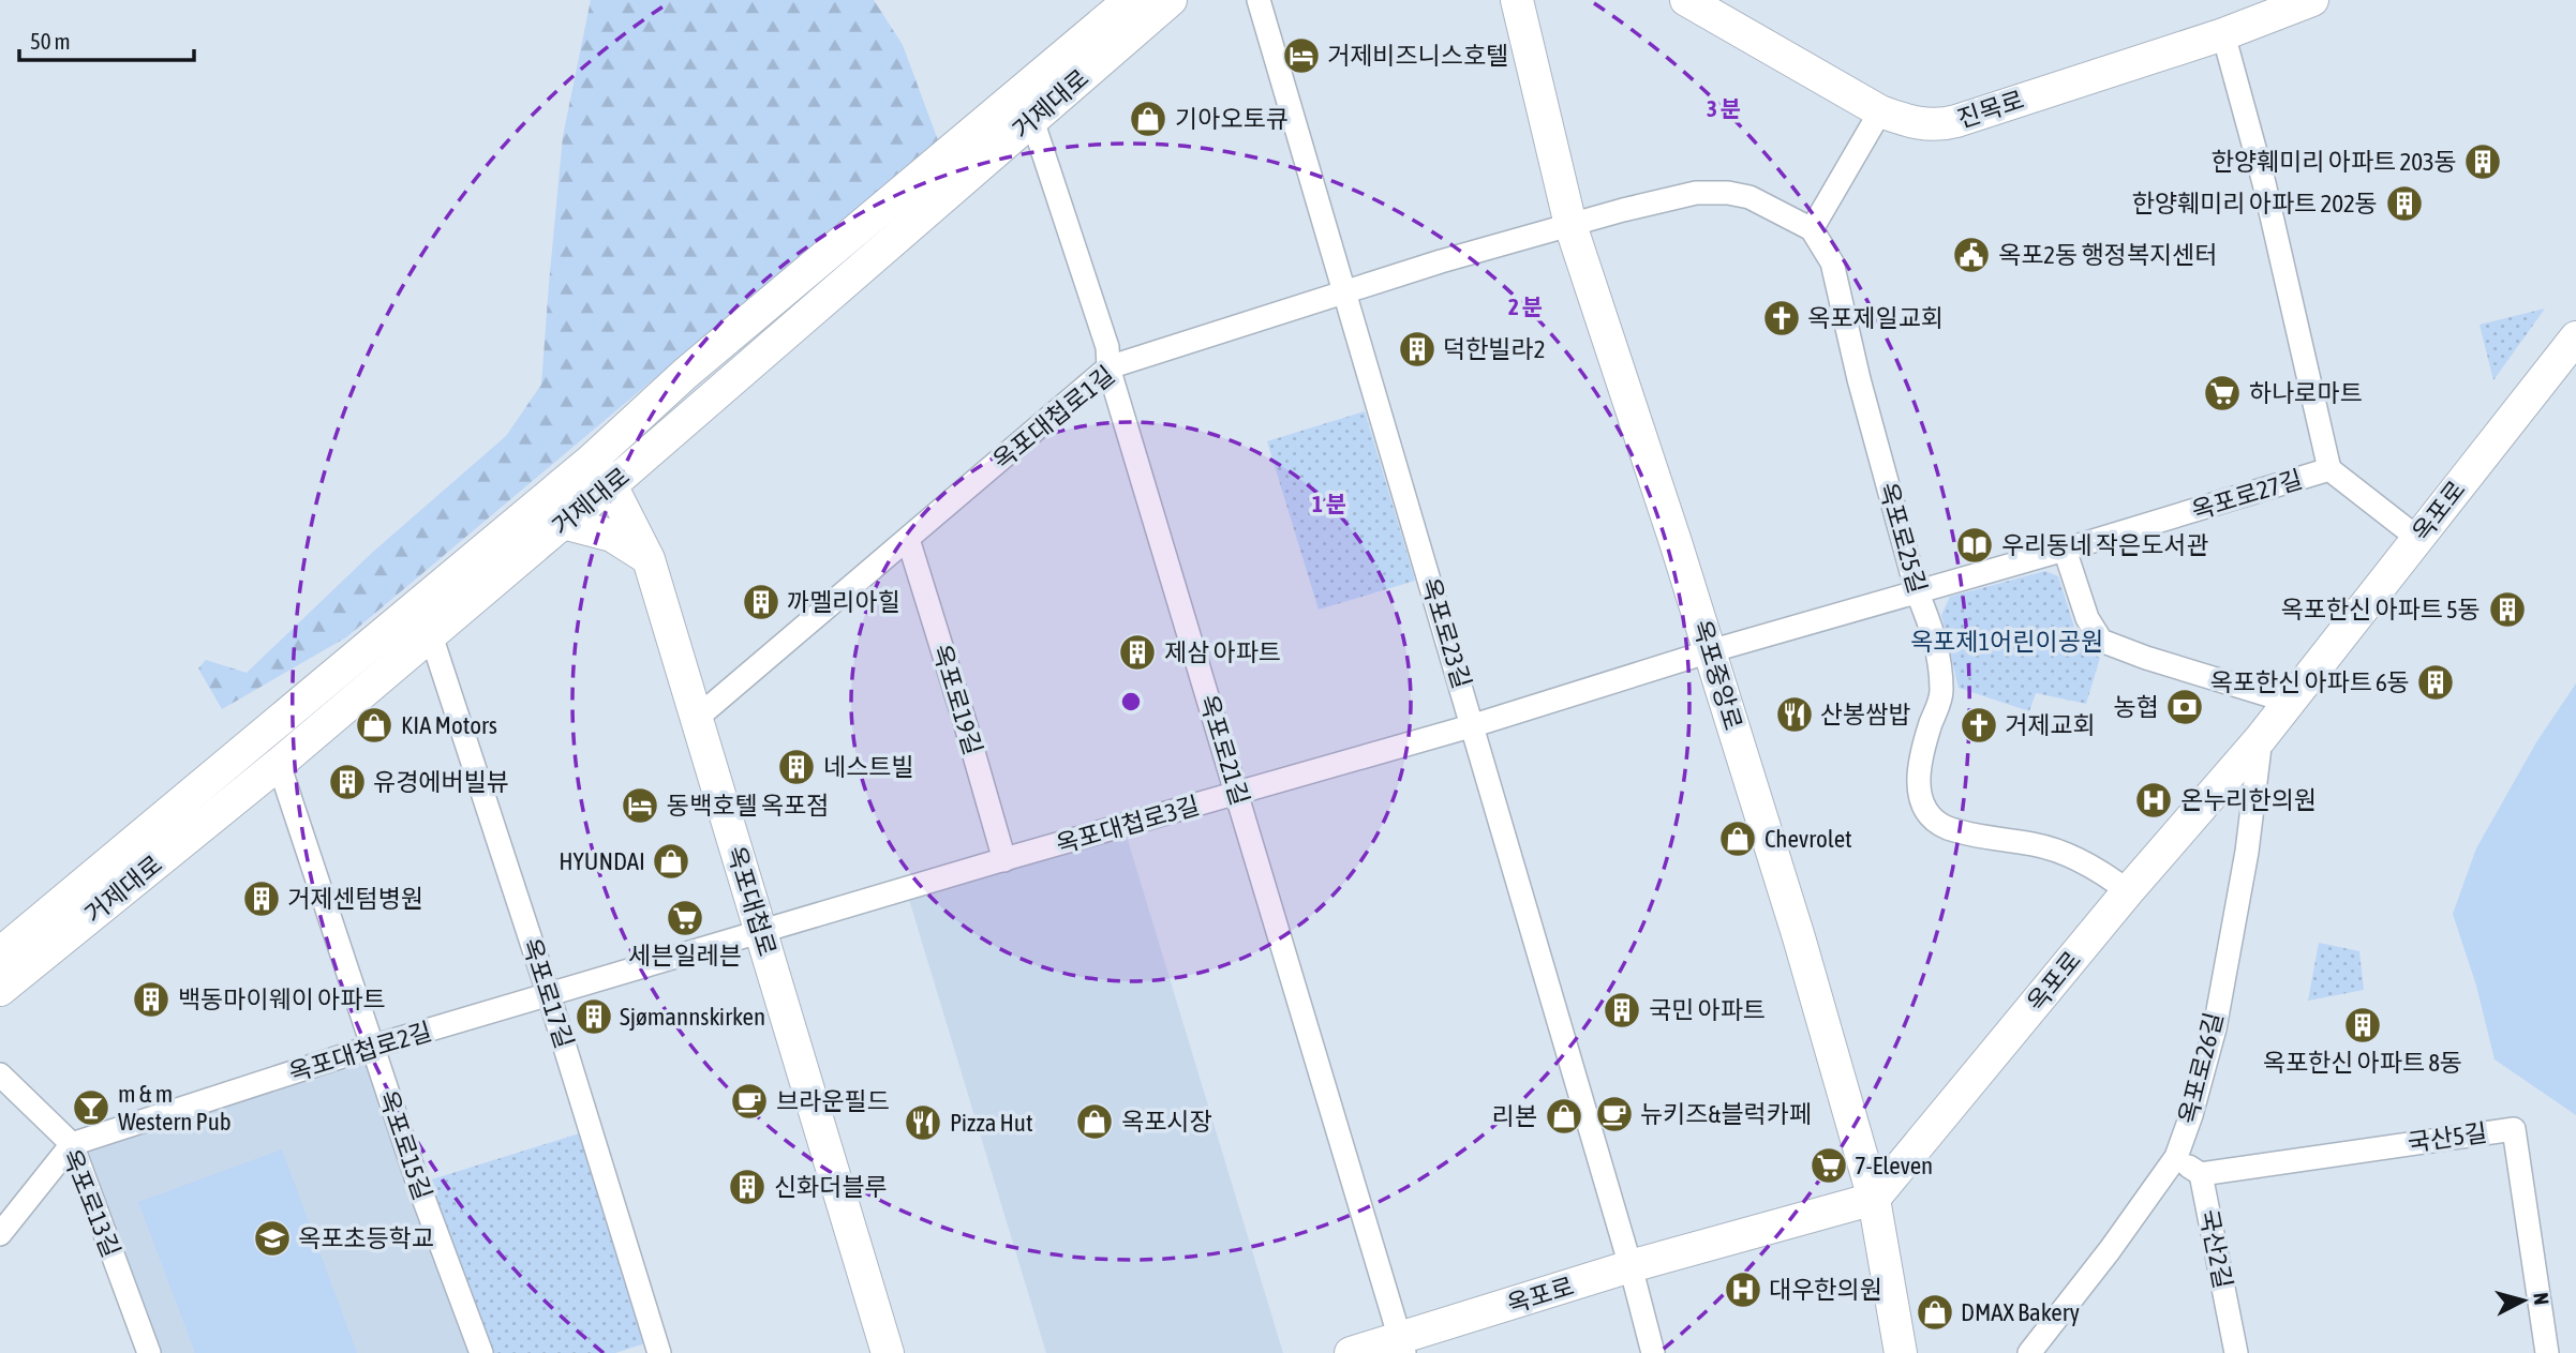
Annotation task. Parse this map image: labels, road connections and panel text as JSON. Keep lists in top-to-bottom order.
{
  "streets": {
    "street": [
      "거제대로",
      "진목로",
      "옥포대첩로1길",
      "옥포로27길",
      "옥포로",
      "옥포로25길",
      "옥포로23길",
      "옥포중앙로",
      "옥포로19길",
      "옥포로21길",
      "옥포대첩로3길",
      "옥포대첩로",
      "옥포로17길",
      "옥포대첩로2길",
      "옥포로26길",
      "국산5길",
      "옥포로15길",
      "옥포로13길",
      "국산2길"
    ]
  },
  "crossings": [
    ["거제대로", "옥포로21길"],
    ["거제대로", "옥포대첩로"],
    ["거제대로", "옥포로17길"],
    ["거제대로", "옥포로15길"],
    ["옥포대첩로1길", "옥포로25길"],
    ["옥포대첩로1길", "옥포로23길"],
    ["옥포대첩로1길", "옥포중앙로"],
    ["옥포대첩로1길", "옥포로19길"],
    ["옥포대첩로1길", "옥포로21길"],
    ["옥포대첩로1길", "옥포대첩로"],
    ["옥포로27길", "옥포로"],
    ["옥포로27길", "옥포로25길"],
    ["옥포로27길", "옥포중앙로"],
    ["옥포로27길", "옥포대첩로3길"],
    ["옥포로", "옥포로25길"],
    ["옥포로", "옥포로23길"],
    ["옥포로", "옥포중앙로"],
    ["옥포로", "옥포로21길"],
    ["옥포로", "옥포로26길"],
    ["옥포로23길", "옥포대첩로3길"],
    ["옥포중앙로", "옥포대첩로3길"],
    ["옥포로19길", "옥포대첩로3길"],
    ["옥포로21길", "옥포대첩로3길"],
    ["옥포대첩로3길", "옥포대첩로"],
    ["옥포대첩로3길", "옥포대첩로2길"],
    ["옥포대첩로", "옥포대첩로2길"],
    ["옥포로17길", "옥포대첩로2길"],
    ["옥포대첩로2길", "옥포로15길"],
    ["옥포대첩로2길", "옥포로13길"],
    ["국산5길", "국산2길"]
  ],
  "parks": ["옥포제1어린이공원"],
  "places": {
    "hotel": ["거제비즈니스호텔", "동백호텔 옥포점"],
    "shop": [
      "기아오토큐",
      "KIA Motors",
      "Chevrolet",
      "HYUNDAI",
      "리본",
      "옥포시장",
      "DMAX Bakery"
    ],
    "building": [
      "한양훼미리 아파트 203동",
      "한양훼미리 아파트 202동",
      "덕한빌라2",
      "까멜리아힐",
      "옥포한신 아파트 5동",
      "제삼 아파트",
      "옥포한신 아파트 6동",
      "네스트빌",
      "유경에버빌뷰",
      "거제센텀병원",
      "백동마이웨이 아파트",
      "국민 아파트",
      "Sjømannskirken",
      "옥포한신 아파트 8동",
      "신화더블루"
    ],
    "public building": ["옥포2동 행정복지센터"],
    "church": ["옥포제일교회", "거제교회"],
    "supermarket": ["하나로마트", "세븐일레븐", "7-Eleven"],
    "library": ["우리동네 작은도서관"],
    "bank": ["농협"],
    "restaurant": ["산봉쌈밥", "Pizza Hut"],
    "hospital": ["온누리한의원", "대우한의원"],
    "cafe": ["브라운필드", "뉴키즈&블럭카페"],
    "bar": ["m & m Western Pub"],
    "school or university": ["옥포초등학교"]
  },
  "scale_bar": "50 m",
  "north": "right",
  "rings": ["3 분", "2 분", "1 분"]
}
